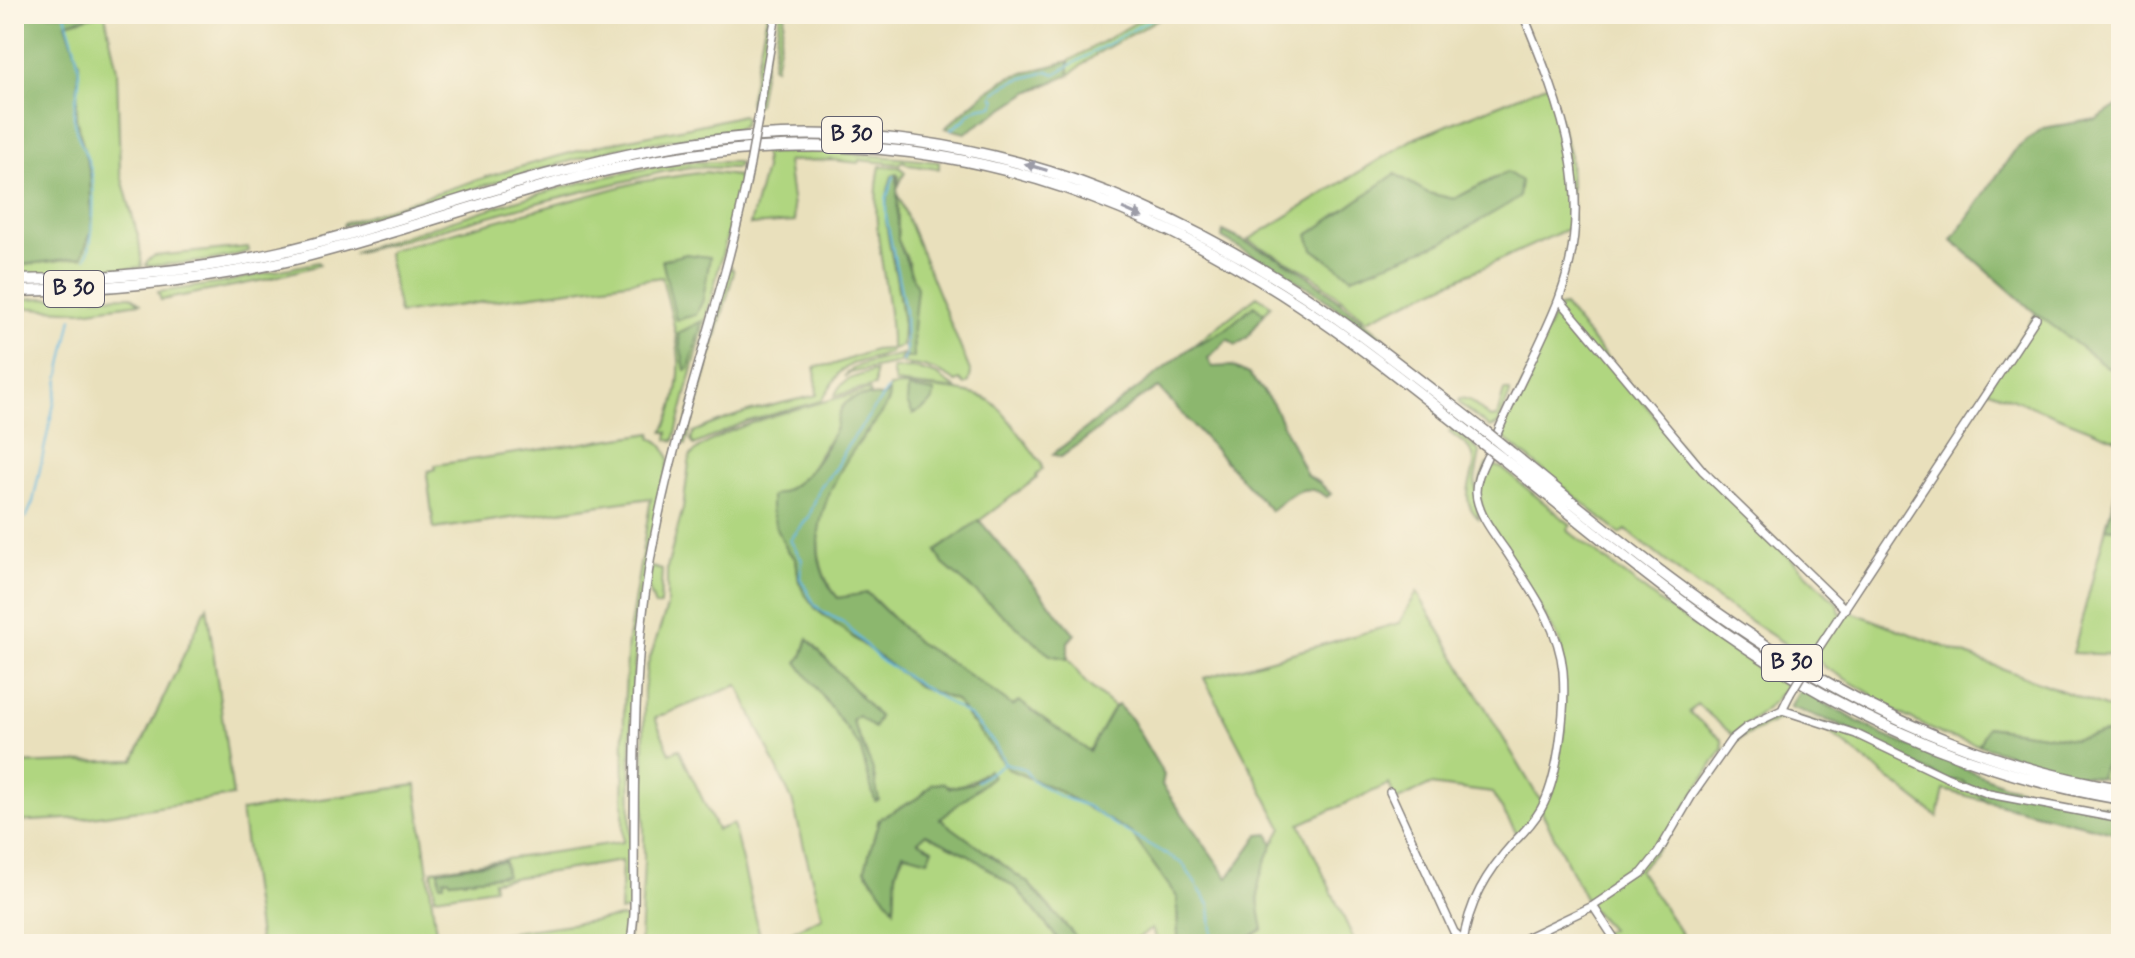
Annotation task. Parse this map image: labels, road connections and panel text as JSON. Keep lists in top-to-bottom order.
{
  "streets": {
    "highway": ["B 30"]
  }
}
